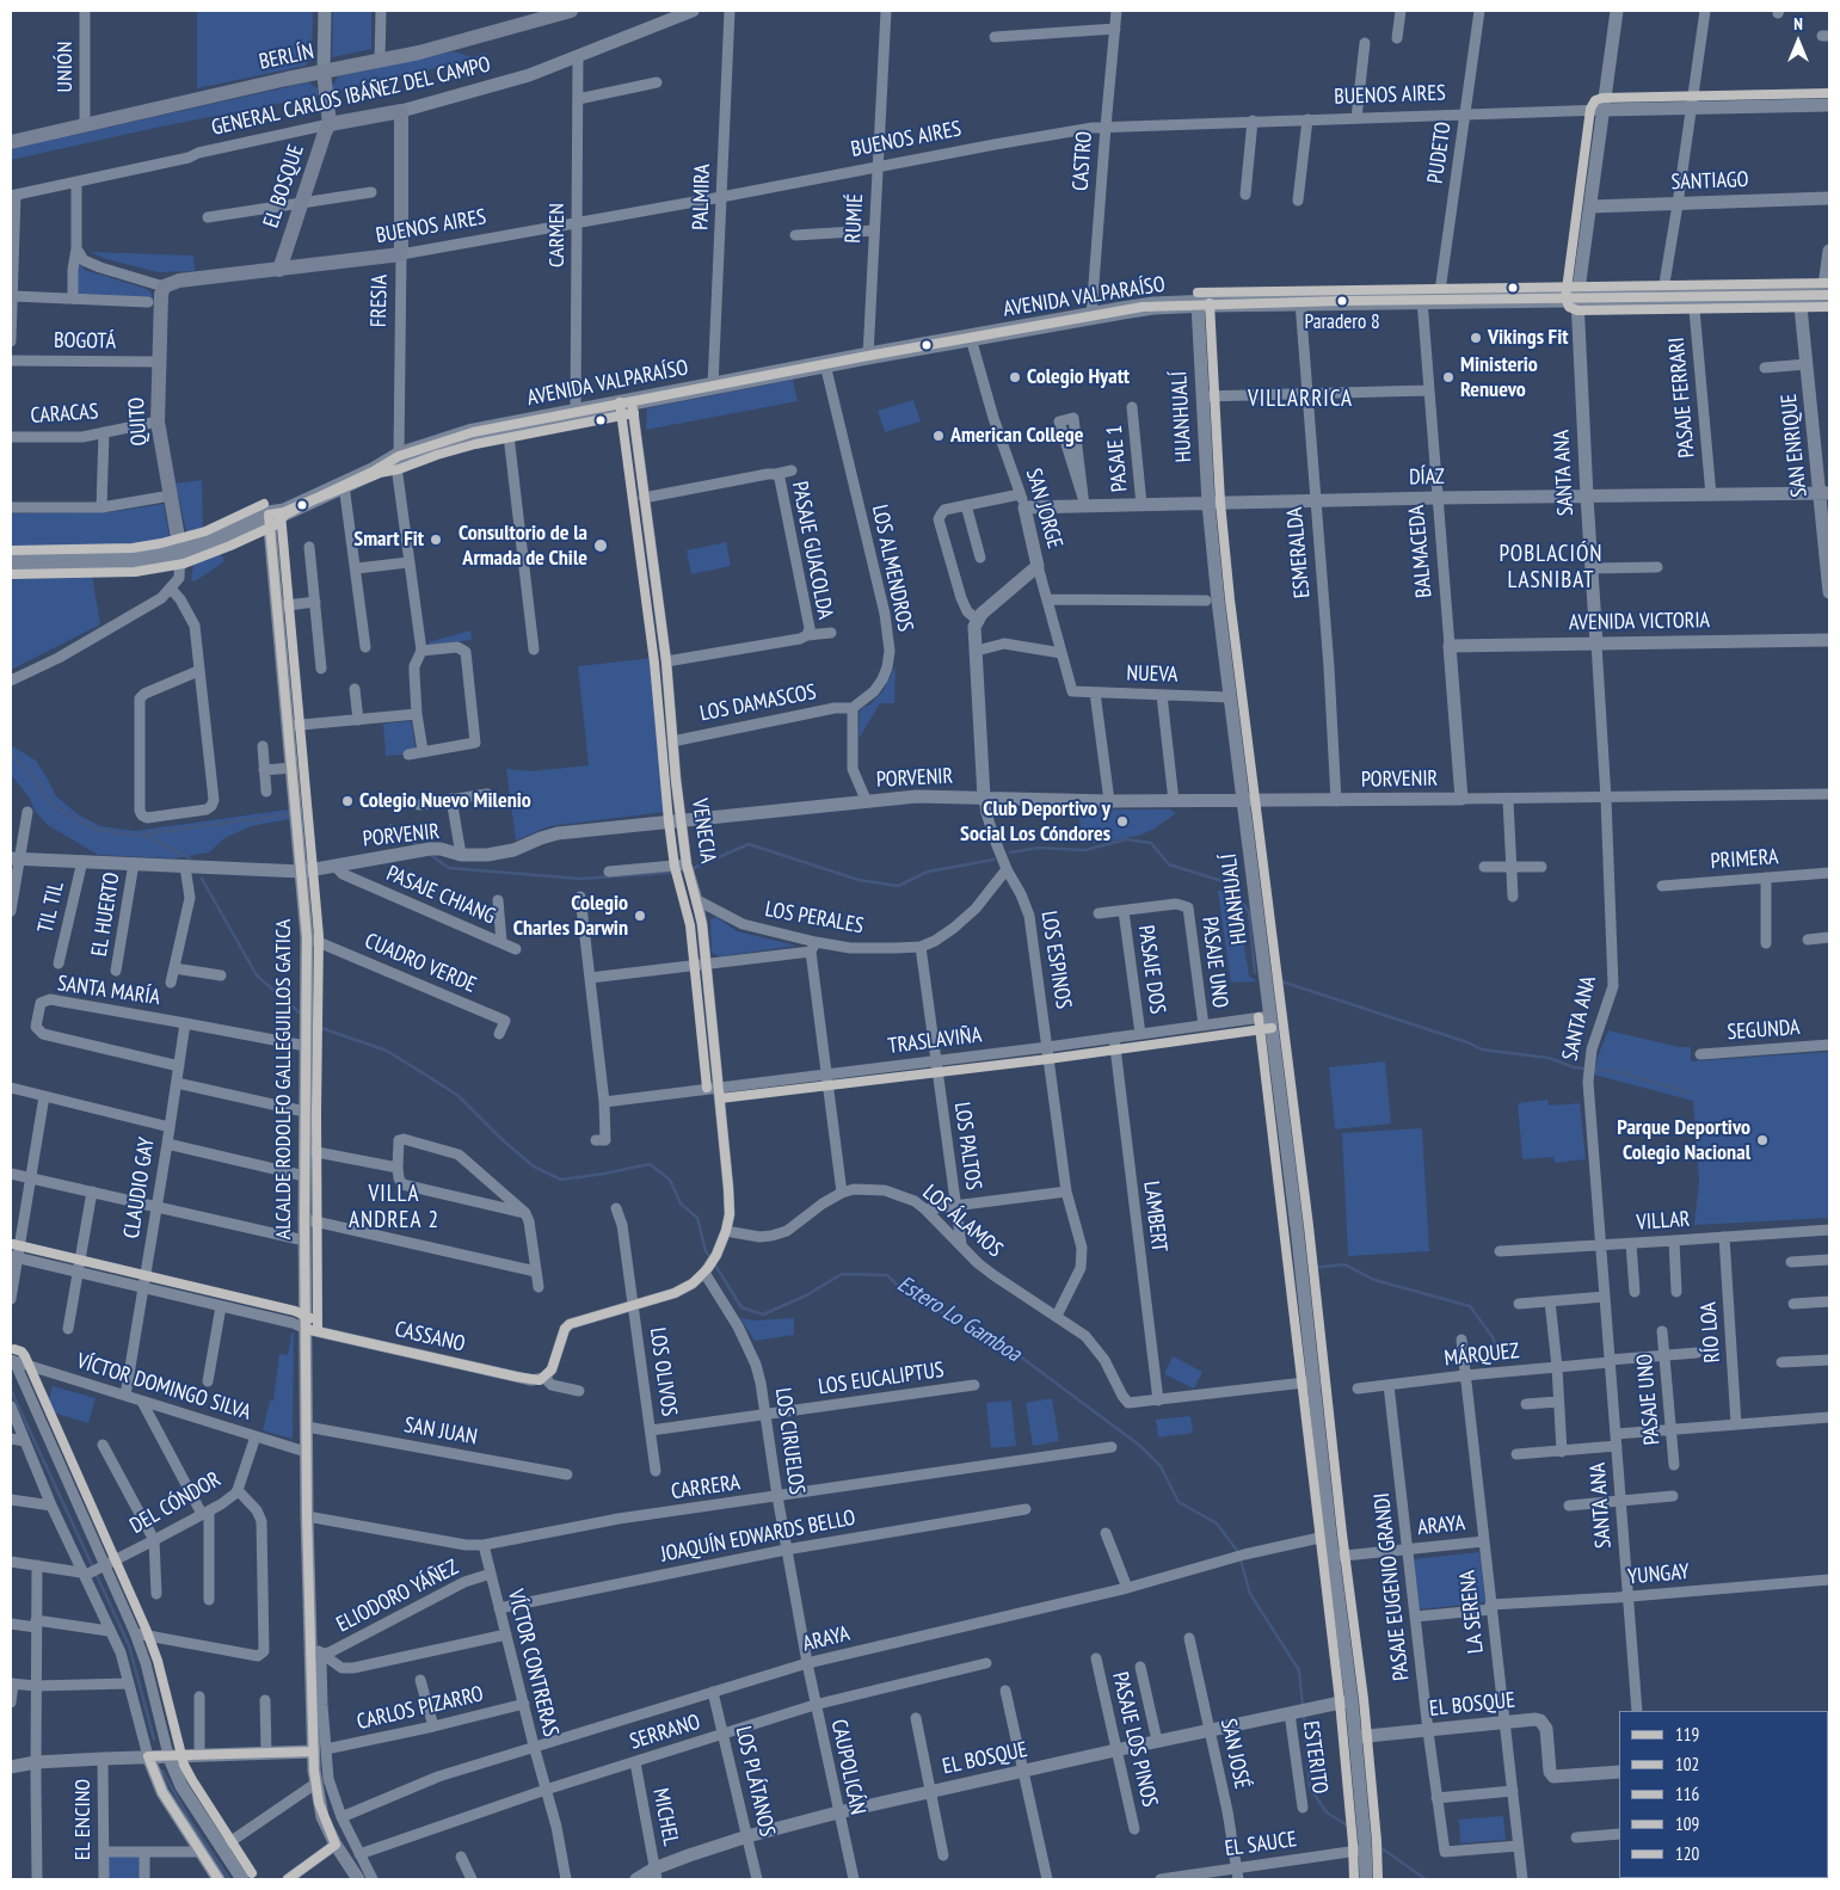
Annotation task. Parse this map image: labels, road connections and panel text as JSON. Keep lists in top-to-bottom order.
{
  "streets": {
    "main road": [
      "BERLÍN",
      "BUENOS AIRES",
      "GENERAL CARLOS IBÁÑEZ DEL CAMPO",
      "EL BOSQUE",
      "AVENIDA VALPARAÍSO",
      "FRESIA",
      "QUITO"
    ],
    "street": [
      "UNIÓN",
      "PUDETO",
      "CASTRO",
      "SANTIAGO",
      "PALMIRA",
      "RUMIÉ",
      "CARMEN",
      "BOGOTÁ",
      "PASAJE FERRARI",
      "CARACAS",
      "HUANHUALÍ",
      "SAN ENRIQUE",
      "PASAJE 1",
      "SANTA ANA",
      "DÍAZ",
      "SAN JORGE",
      "PASAJE GUACOLDA",
      "BALMACEDA",
      "ESMERALDA",
      "LOS ALMENDROS",
      "AVENIDA VICTORIA",
      "NUEVA",
      "LOS DAMASCOS",
      "PORVENIR",
      "VENECIA",
      "PRIMERA",
      "PASAJE CHIANG",
      "TIL TIL",
      "EL HUERTO",
      "LOS PERALES",
      "LOS ESPINOS",
      "PASAJE UNO",
      "CUADRO VERDE",
      "PASAJE DOS",
      "SANTA MARÍA",
      "SEGUNDA",
      "TRASLAVIÑA",
      "ALCALDE RODOLFO GALLEGUILLOS GATICA",
      "LOS PALTOS",
      "CLAUDIO GAY",
      "LAMBERT",
      "LOS ÁLAMOS",
      "VILLAR",
      "RÍO LOA",
      "CASSANO",
      "MÁRQUEZ",
      "LOS OLIVOS",
      "LOS EUCALIPTUS",
      "VÍCTOR DOMINGO SILVA",
      "SAN JUAN",
      "LOS CIRUELOS",
      "CARRERA",
      "DEL CÓNDOR",
      "ARAYA",
      "JOAQUÍN EDWARDS BELLO",
      "YUNGAY",
      "PASAJE EUGENIO GRANDI",
      "ELIODORO YÁÑEZ",
      "LA SERENA",
      "VÍCTOR CONTRERAS",
      "CARLOS PIZARRO",
      "SERRANO",
      "PASAJE LOS PINOS",
      "SAN JOSÉ",
      "ESTERITO",
      "CAUPOLICÁN",
      "LOS PLÁTANOS",
      "MICHEL",
      "EL ENCINO",
      "EL SAUCE"
    ]
  },
  "crossings": [
    ["BERLÍN", "UNIÓN"],
    ["BERLÍN", "EL BOSQUE"],
    ["BUENOS AIRES", "PUDETO"],
    ["BUENOS AIRES", "CASTRO"],
    ["BUENOS AIRES", "EL BOSQUE"],
    ["BUENOS AIRES", "PALMIRA"],
    ["BUENOS AIRES", "RUMIÉ"],
    ["BUENOS AIRES", "CARMEN"],
    ["BUENOS AIRES", "FRESIA"],
    ["BUENOS AIRES", "QUITO"],
    ["BUENOS AIRES", "SANTA ANA"],
    ["GENERAL CARLOS IBÁÑEZ DEL CAMPO", "EL BOSQUE"],
    ["GENERAL CARLOS IBÁÑEZ DEL CAMPO", "CARMEN"],
    ["GENERAL CARLOS IBÁÑEZ DEL CAMPO", "FRESIA"],
    ["PUDETO", "AVENIDA VALPARAÍSO"],
    ["PUDETO", "BALMACEDA"],
    ["CASTRO", "AVENIDA VALPARAÍSO"],
    ["SANTIAGO", "SANTA ANA"],
    ["EL BOSQUE", "HUANHUALÍ"],
    ["EL BOSQUE", "PASAJE EUGENIO GRANDI"],
    ["EL BOSQUE", "LA SERENA"],
    ["EL BOSQUE", "PASAJE LOS PINOS"],
    ["EL BOSQUE", "SAN JOSÉ"],
    ["EL BOSQUE", "ESTERITO"],
    ["EL BOSQUE", "CAUPOLICÁN"],
    ["EL BOSQUE", "LOS PLÁTANOS"],
    ["EL BOSQUE", "MICHEL"],
    ["PALMIRA", "AVENIDA VALPARAÍSO"],
    ["RUMIÉ", "AVENIDA VALPARAÍSO"],
    ["CARMEN", "AVENIDA VALPARAÍSO"],
    ["AVENIDA VALPARAÍSO", "FRESIA"],
    ["AVENIDA VALPARAÍSO", "PASAJE FERRARI"],
    ["AVENIDA VALPARAÍSO", "HUANHUALÍ"],
    ["AVENIDA VALPARAÍSO", "QUITO"],
    ["AVENIDA VALPARAÍSO", "SAN ENRIQUE"],
    ["AVENIDA VALPARAÍSO", "SANTA ANA"],
    ["AVENIDA VALPARAÍSO", "SAN JORGE"],
    ["AVENIDA VALPARAÍSO", "BALMACEDA"],
    ["AVENIDA VALPARAÍSO", "ESMERALDA"],
    ["AVENIDA VALPARAÍSO", "LOS ALMENDROS"],
    ["AVENIDA VALPARAÍSO", "VENECIA"],
    ["AVENIDA VALPARAÍSO", "ALCALDE RODOLFO GALLEGUILLOS GATICA"],
    ["BOGOTÁ", "QUITO"],
    ["PASAJE FERRARI", "DÍAZ"],
    ["CARACAS", "QUITO"],
    ["HUANHUALÍ", "DÍAZ"],
    ["HUANHUALÍ", "NUEVA"],
    ["HUANHUALÍ", "PORVENIR"],
    ["HUANHUALÍ", "TRASLAVIÑA"],
    ["HUANHUALÍ", "LOS ÁLAMOS"],
    ["HUANHUALÍ", "ARAYA"],
    ["HUANHUALÍ", "EL SAUCE"],
    ["SAN ENRIQUE", "DÍAZ"],
    ["PASAJE 1", "DÍAZ"],
    ["SANTA ANA", "DÍAZ"],
    ["SANTA ANA", "AVENIDA VICTORIA"],
    ["SANTA ANA", "PORVENIR"],
    ["SANTA ANA", "VILLAR"],
    ["SANTA ANA", "MÁRQUEZ"],
    ["SANTA ANA", "YUNGAY"],
    ["DÍAZ", "SAN JORGE"],
    ["DÍAZ", "BALMACEDA"],
    ["DÍAZ", "ESMERALDA"],
    ["SAN JORGE", "NUEVA"],
    ["PASAJE GUACOLDA", "VENECIA"],
    ["BALMACEDA", "AVENIDA VICTORIA"],
    ["BALMACEDA", "PORVENIR"],
    ["ESMERALDA", "PORVENIR"],
    ["LOS ALMENDROS", "LOS DAMASCOS"],
    ["LOS DAMASCOS", "VENECIA"],
    ["PORVENIR", "VENECIA"],
    ["PORVENIR", "PASAJE CHIANG"],
    ["PORVENIR", "TIL TIL"],
    ["PORVENIR", "EL HUERTO"],
    ["PORVENIR", "LOS ESPINOS"],
    ["PORVENIR", "ALCALDE RODOLFO GALLEGUILLOS GATICA"],
    ["VENECIA", "LOS PERALES"],
    ["VENECIA", "TRASLAVIÑA"],
    ["VENECIA", "LOS ÁLAMOS"],
    ["LOS PERALES", "LOS ESPINOS"],
    ["LOS PERALES", "LOS PALTOS"],
    ["LOS ESPINOS", "TRASLAVIÑA"],
    ["LOS ESPINOS", "LOS ÁLAMOS"],
    ["PASAJE UNO", "PASAJE DOS"],
    ["PASAJE UNO", "TRASLAVIÑA"],
    ["CUADRO VERDE", "ALCALDE RODOLFO GALLEGUILLOS GATICA"],
    ["PASAJE DOS", "TRASLAVIÑA"],
    ["SANTA MARÍA", "ALCALDE RODOLFO GALLEGUILLOS GATICA"],
    ["SANTA MARÍA", "CLAUDIO GAY"],
    ["TRASLAVIÑA", "LOS PALTOS"],
    ["TRASLAVIÑA", "LAMBERT"],
    ["ALCALDE RODOLFO GALLEGUILLOS GATICA", "CASSANO"],
    ["ALCALDE RODOLFO GALLEGUILLOS GATICA", "VÍCTOR DOMINGO SILVA"],
    ["ALCALDE RODOLFO GALLEGUILLOS GATICA", "SAN JUAN"],
    ["ALCALDE RODOLFO GALLEGUILLOS GATICA", "CARRERA"],
    ["ALCALDE RODOLFO GALLEGUILLOS GATICA", "ARAYA"],
    ["ALCALDE RODOLFO GALLEGUILLOS GATICA", "ELIODORO YÁÑEZ"],
    ["ALCALDE RODOLFO GALLEGUILLOS GATICA", "CARLOS PIZARRO"],
    ["ALCALDE RODOLFO GALLEGUILLOS GATICA", "SERRANO"],
    ["LOS PALTOS", "LOS ÁLAMOS"],
    ["CLAUDIO GAY", "CASSANO"],
    ["CLAUDIO GAY", "VÍCTOR DOMINGO SILVA"],
    ["LAMBERT", "LOS ÁLAMOS"],
    ["VILLAR", "RÍO LOA"],
    ["MÁRQUEZ", "PASAJE EUGENIO GRANDI"],
    ["MÁRQUEZ", "LA SERENA"],
    ["LOS OLIVOS", "LOS EUCALIPTUS"],
    ["LOS EUCALIPTUS", "LOS CIRUELOS"],
    ["VÍCTOR DOMINGO SILVA", "DEL CÓNDOR"],
    ["LOS CIRUELOS", "CARRERA"],
    ["LOS CIRUELOS", "ARAYA"],
    ["LOS CIRUELOS", "JOAQUÍN EDWARDS BELLO"],
    ["LOS CIRUELOS", "CAUPOLICÁN"],
    ["CARRERA", "VÍCTOR CONTRERAS"],
    ["ARAYA", "PASAJE EUGENIO GRANDI"],
    ["ARAYA", "LA SERENA"],
    ["ARAYA", "VÍCTOR CONTRERAS"],
    ["ARAYA", "CAUPOLICÁN"],
    ["ARAYA", "LOS PLÁTANOS"],
    ["JOAQUÍN EDWARDS BELLO", "VÍCTOR CONTRERAS"],
    ["YUNGAY", "PASAJE EUGENIO GRANDI"],
    ["YUNGAY", "LA SERENA"],
    ["PASAJE EUGENIO GRANDI", "LA SERENA"],
    ["ELIODORO YÁÑEZ", "VÍCTOR CONTRERAS"],
    ["VÍCTOR CONTRERAS", "CARLOS PIZARRO"],
    ["VÍCTOR CONTRERAS", "SERRANO"],
    ["SERRANO", "CAUPOLICÁN"],
    ["SERRANO", "LOS PLÁTANOS"],
    ["SERRANO", "MICHEL"],
    ["SAN JOSÉ", "EL SAUCE"]
  ],
  "districts": ["VILLARRICA", "POBLACIÓN LASNIBAT", "VILLA ANDREA 2"],
  "water": ["Estero Lo Gamboa"],
  "places": [
    "Paradero 8",
    "Vikings Fit",
    "Colegio Hyatt",
    "Ministerio Renuevo",
    "American College",
    "Smart Fit",
    "Consultorio de la Armada de Chile",
    "Colegio Nuevo Milenio",
    "Club Deportivo y Social Los Cóndores",
    "Colegio Charles Darwin",
    "Parque Deportivo Colegio Nacional"
  ],
  "lines": [
    "transit line 120",
    "transit line 116",
    "transit line 119",
    "transit line 102",
    "transit line 109"
  ],
  "legend": [
    "119",
    "102",
    "116",
    "109",
    "120"
  ],
  "north": "top"
}
